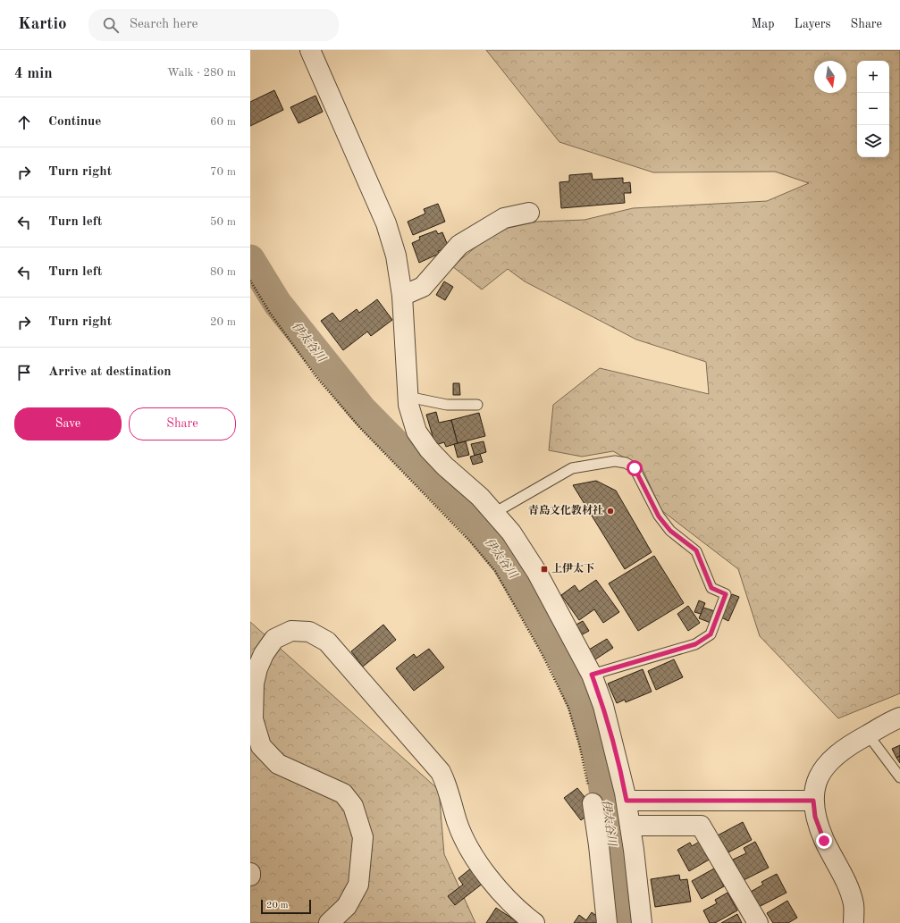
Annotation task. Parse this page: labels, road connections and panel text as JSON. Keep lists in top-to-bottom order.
{
  "water": ["伊太谷川"],
  "places": {
    "other": ["青島文化教材社"],
    "transit": ["上伊太下"]
  },
  "scale_bar": "20 m",
  "north": "bottom",
  "page": {
    "header": "Kartio",
    "search": "Search here",
    "nav": ["Map", "Layers", "Share"],
    "heading": ["4 min", "Walk · 280 m"],
    "map_buttons": ["+", "−"],
    "list": [
      ["Continue", "60 m"],
      ["Turn right", "70 m"],
      ["Turn left", "50 m"],
      ["Turn left", "80 m"],
      ["Turn right", "20 m"],
      "Arrive at destination"
    ],
    "buttons": ["Save", "Share"],
    "scale": "20 m"
  }
}
